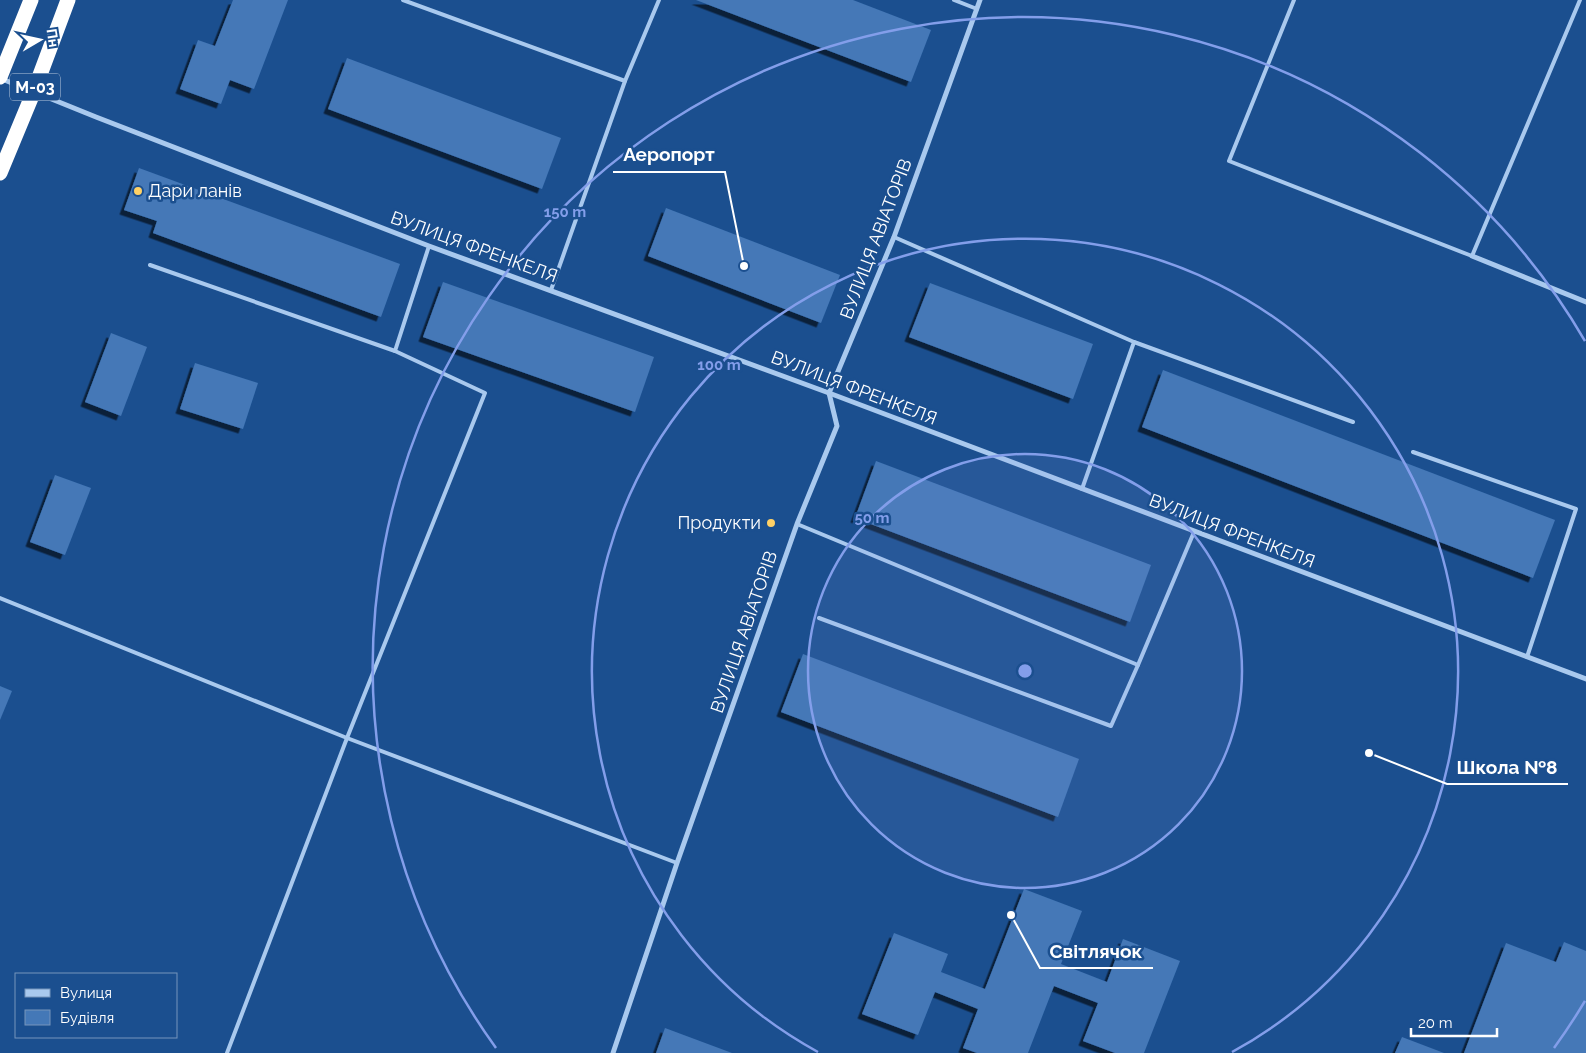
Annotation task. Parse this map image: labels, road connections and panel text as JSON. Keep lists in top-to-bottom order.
{
  "streets": {
    "highway": ["М-03"],
    "street": ["ВУЛИЦЯ АВІАТОРІВ", "ВУЛИЦЯ ФРЕНКЕЛЯ"]
  },
  "crossings": [
    ["М-03", "ВУЛИЦЯ ФРЕНКЕЛЯ"],
    ["ВУЛИЦЯ АВІАТОРІВ", "ВУЛИЦЯ ФРЕНКЕЛЯ"]
  ],
  "places": [
    "Дари ланів",
    "Аеропорт",
    "Продукти",
    "Школа №8",
    "Світлячок"
  ],
  "legend": ["Вулиця", "Будівля"],
  "scale_bar": "20 m",
  "north": "right",
  "rings": ["150 m", "100 m", "50 m"]
}
